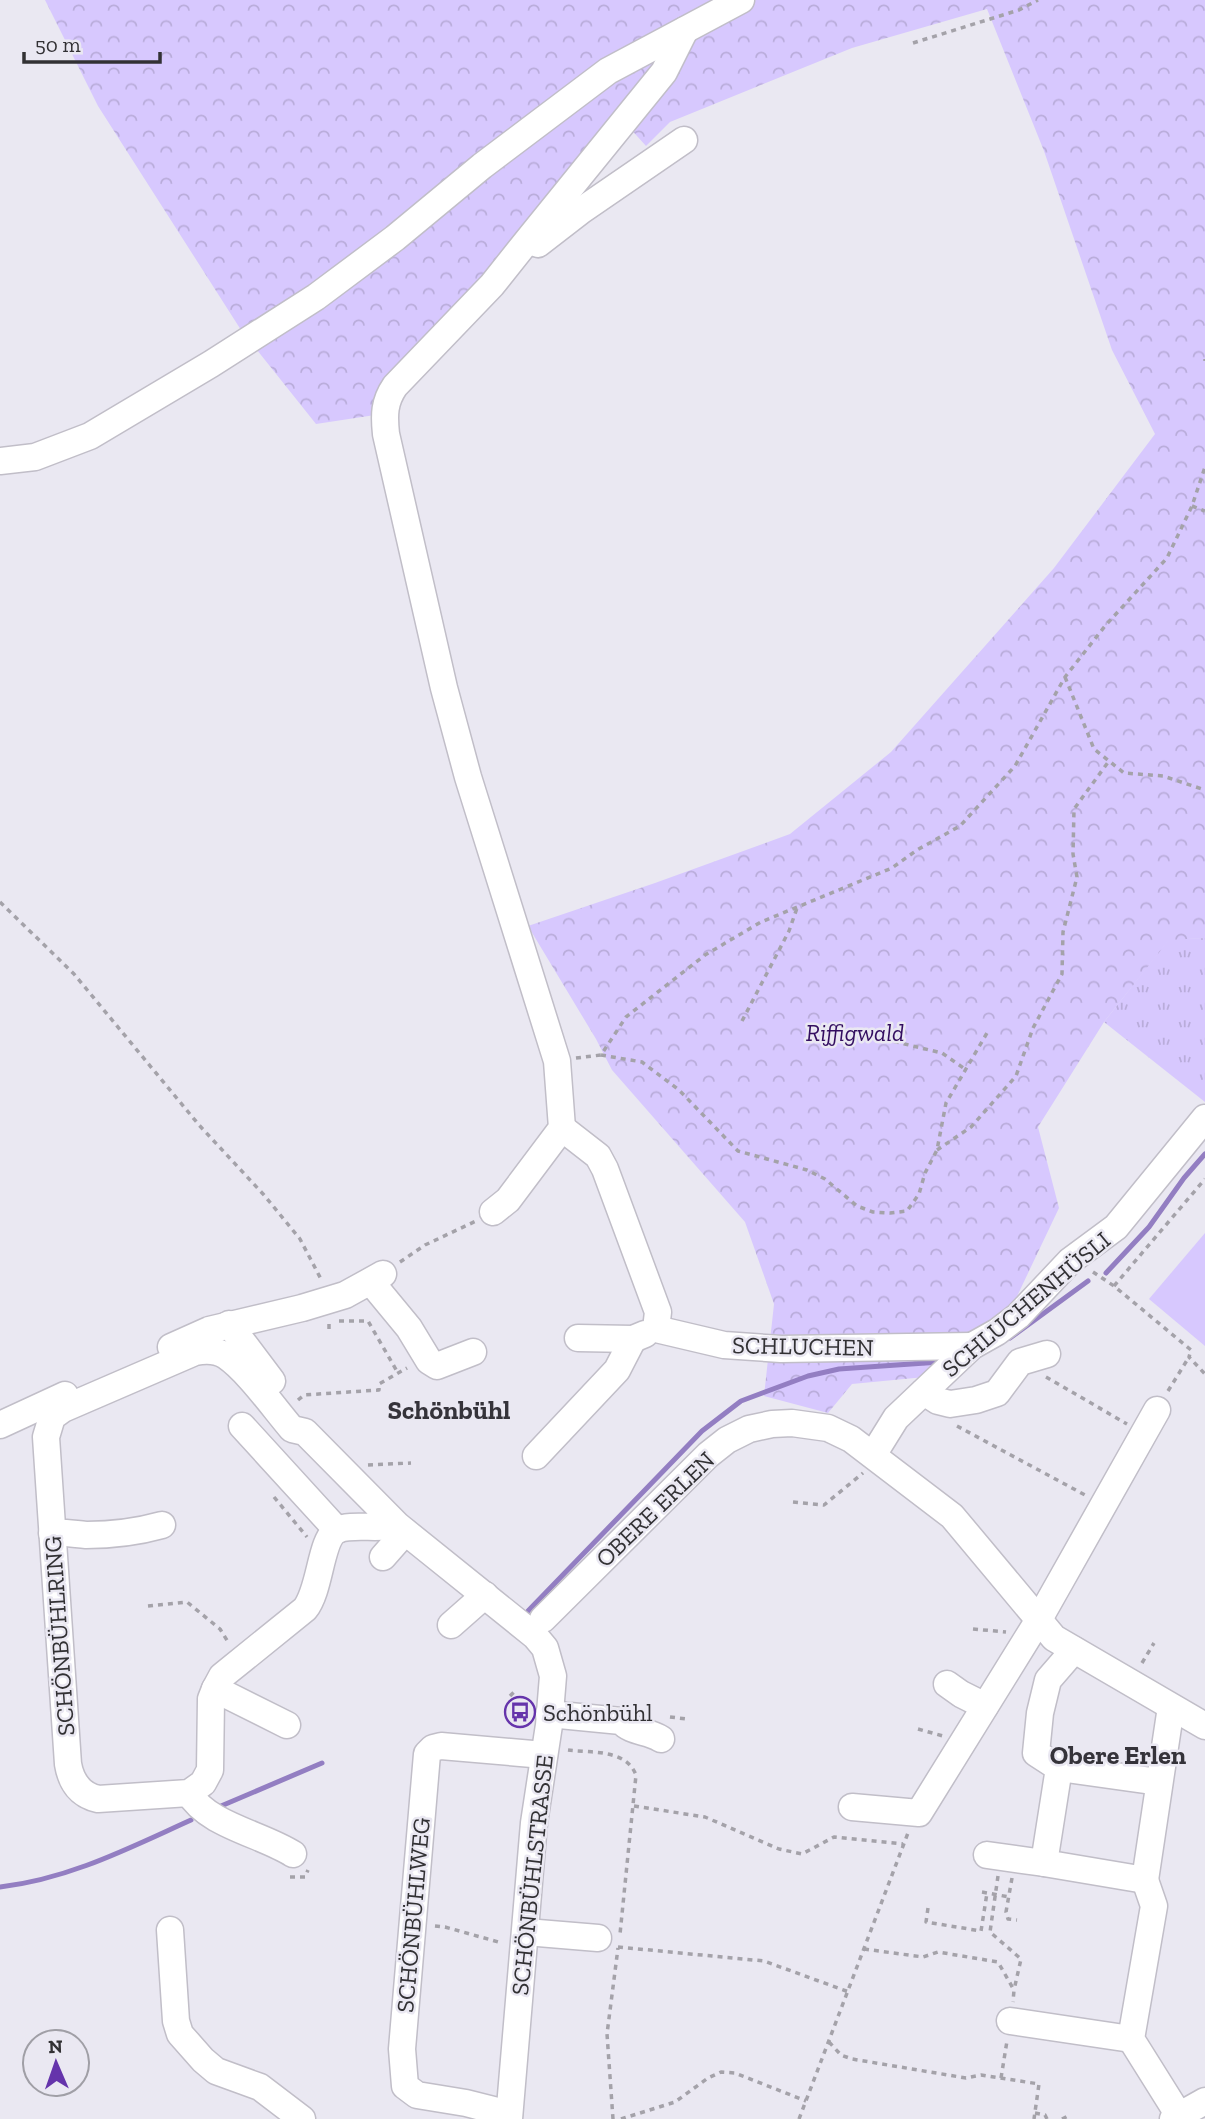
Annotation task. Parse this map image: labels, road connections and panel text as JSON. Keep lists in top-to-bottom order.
{
  "streets": {
    "street": [
      "SCHLUCHENHÜSLI",
      "SCHLUCHEN",
      "OBERE ERLEN",
      "SCHÖNBÜHLRING",
      "SCHÖNBÜHLSTRASSE",
      "SCHÖNBÜHLWEG"
    ]
  },
  "crossings": [
    ["SCHLUCHENHÜSLI", "SCHLUCHEN"],
    ["SCHLUCHENHÜSLI", "OBERE ERLEN"],
    ["SCHÖNBÜHLRING", "SCHÖNBÜHLSTRASSE"],
    ["SCHÖNBÜHLSTRASSE", "SCHÖNBÜHLWEG"]
  ],
  "districts": ["Schönbühl", "Obere Erlen"],
  "parks": ["Riffigwald"],
  "places": {
    "bus stop": ["Schönbühl"]
  },
  "scale_bar": "50 m",
  "north": "top"
}
